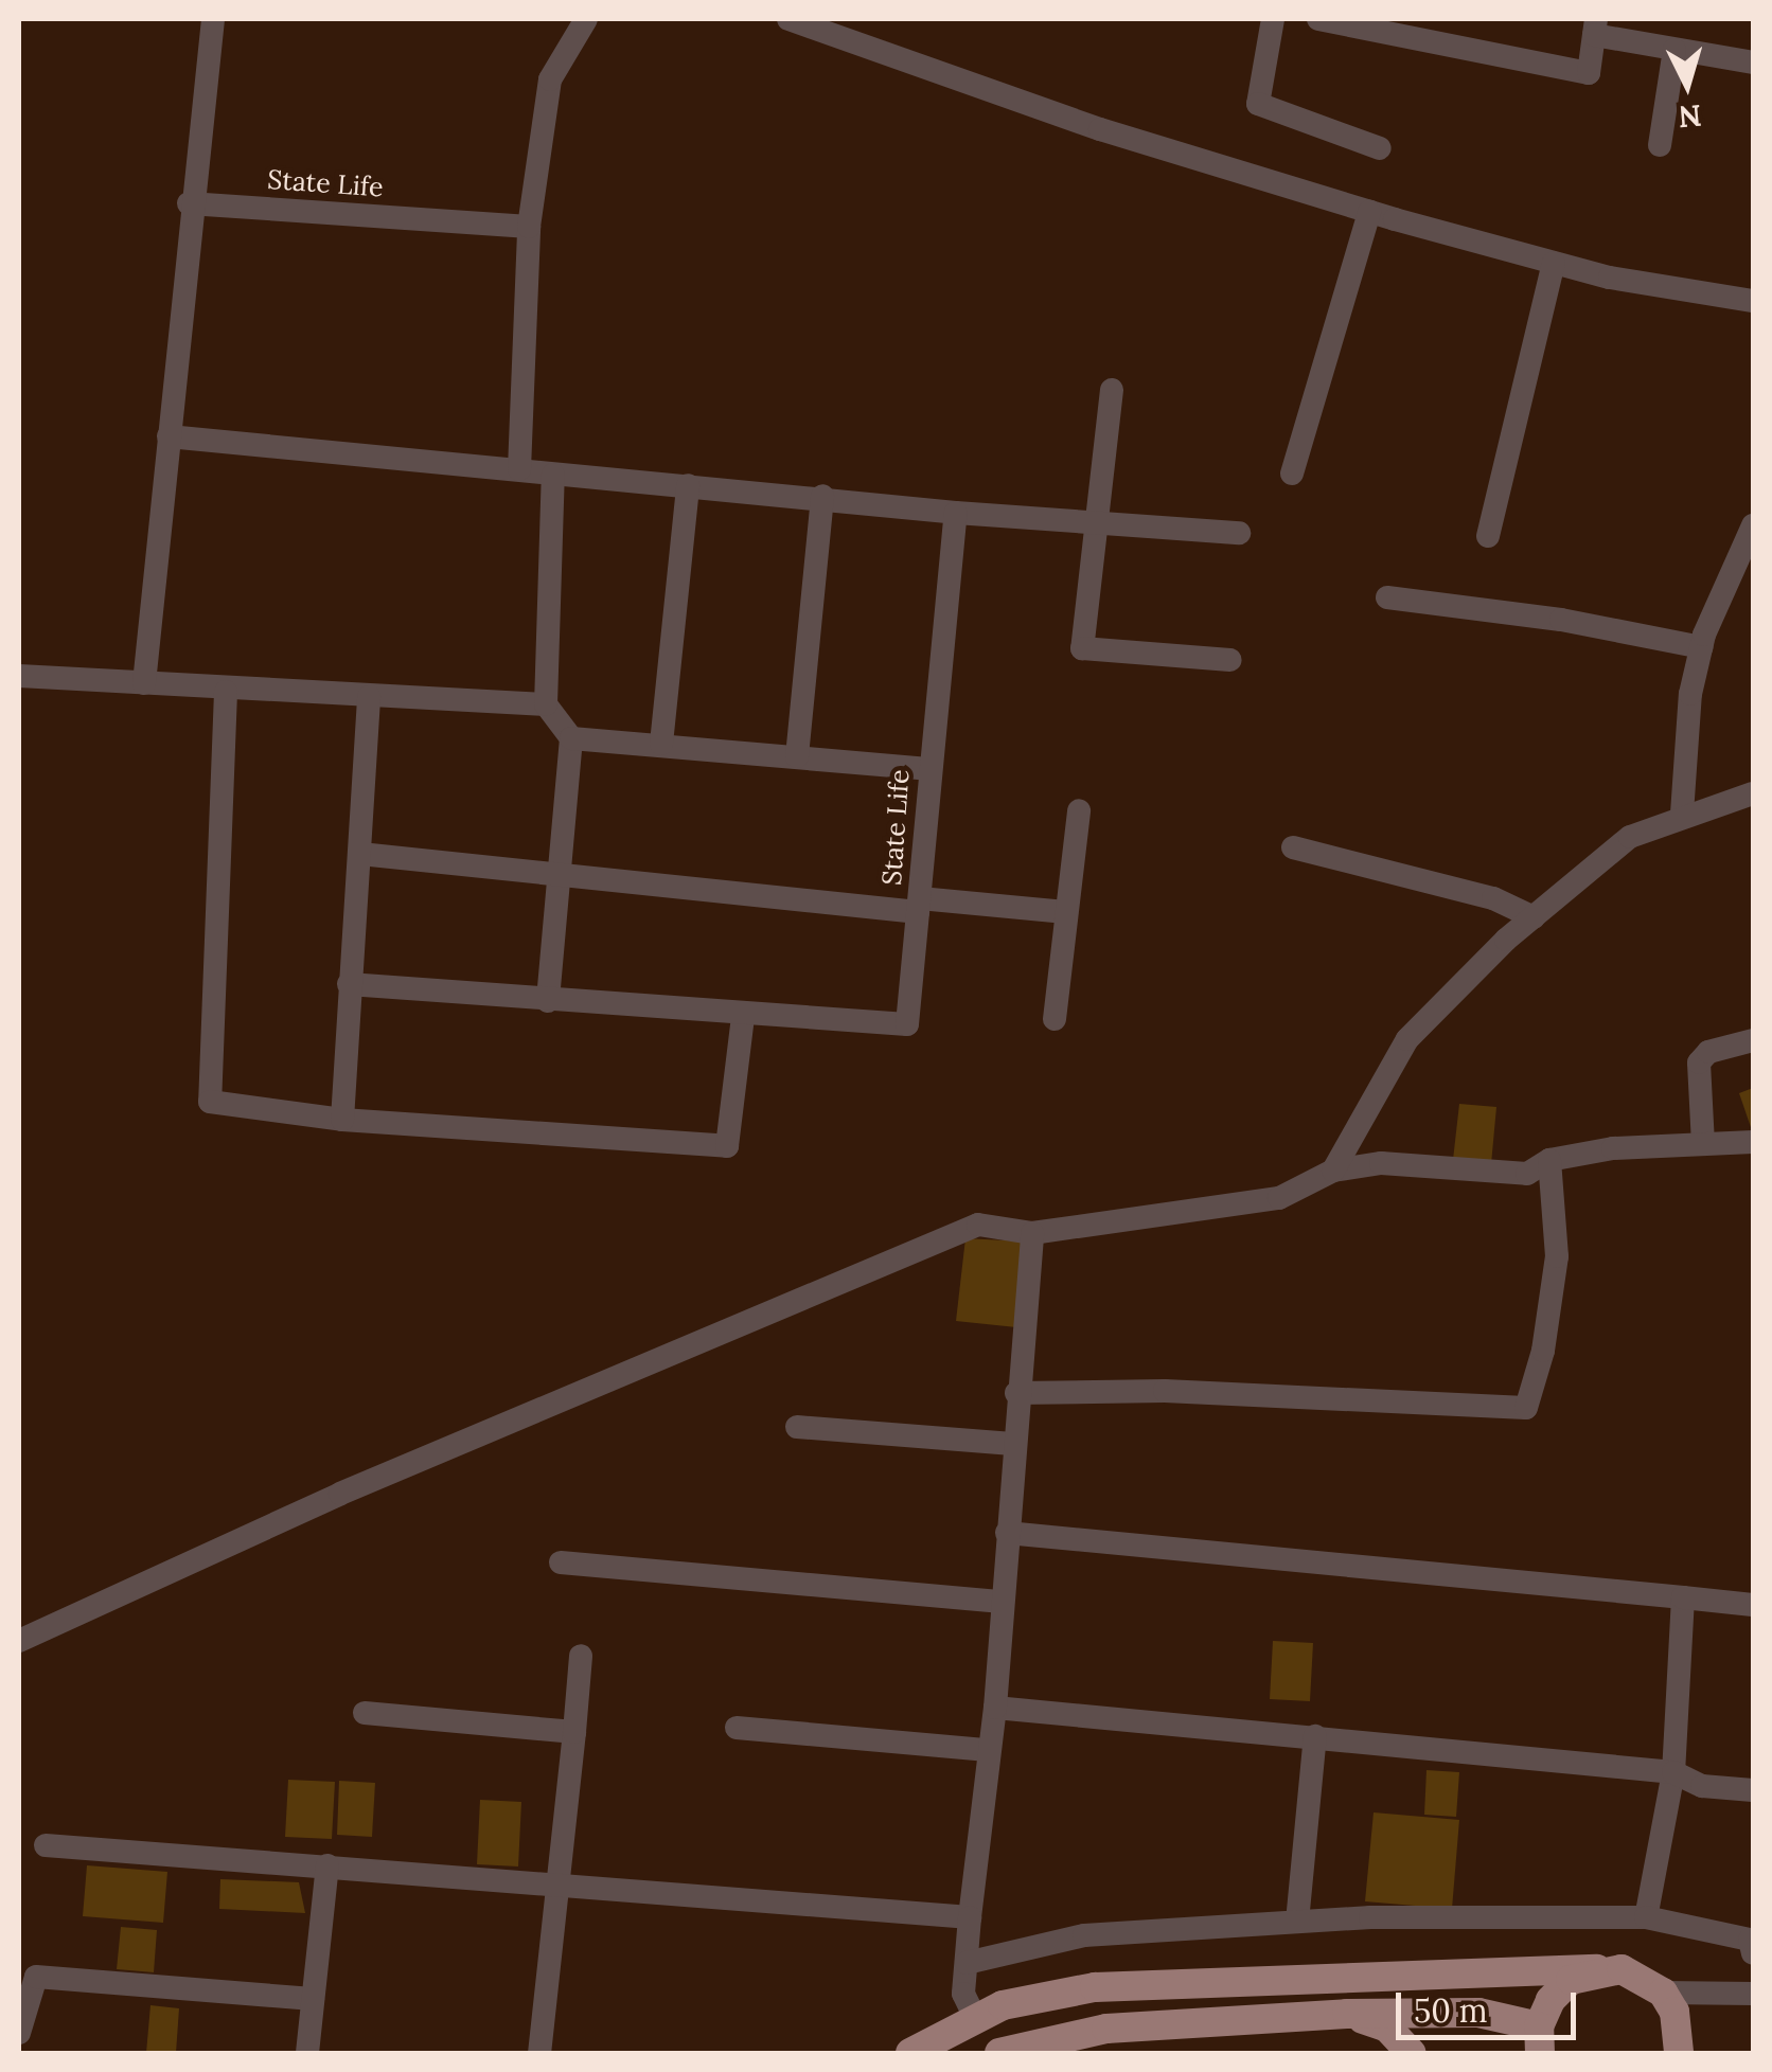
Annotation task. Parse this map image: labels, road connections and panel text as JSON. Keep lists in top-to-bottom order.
{
  "streets": {
    "street": ["State Life"]
  },
  "scale_bar": "50 m",
  "north": "bottom"
}
